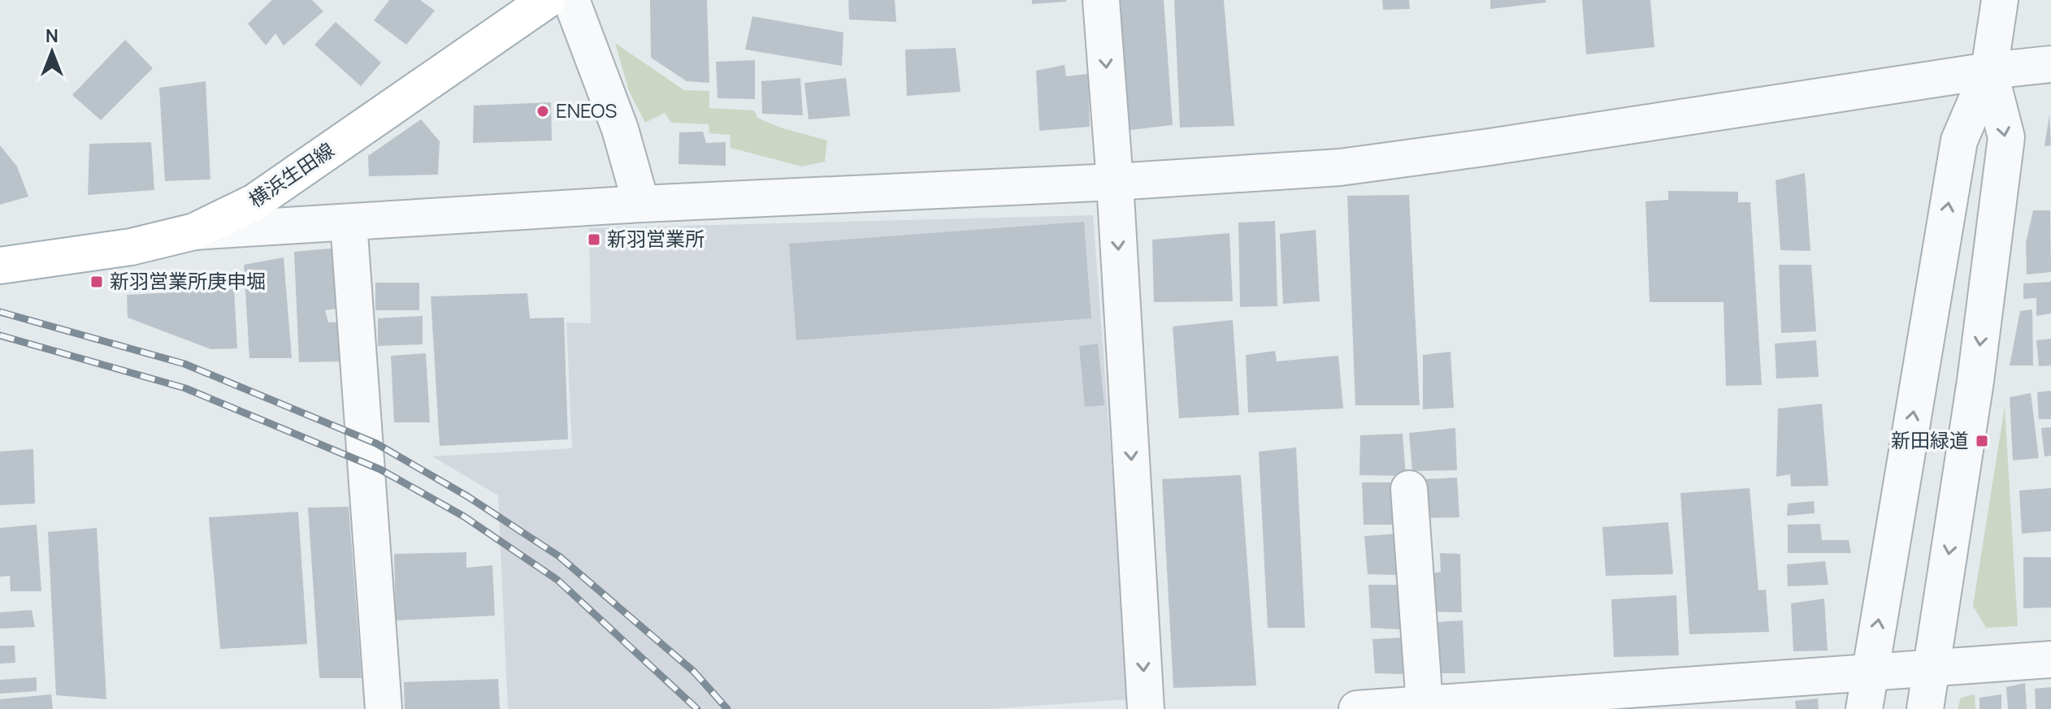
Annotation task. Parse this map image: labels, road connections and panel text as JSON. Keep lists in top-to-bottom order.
{
  "streets": {
    "main road": ["横浜生田線"]
  },
  "places": {
    "other": ["ENEOS"],
    "transit": ["新羽営業所", "新羽営業所庚申堀", "新田緑道"]
  },
  "north": "top"
}
